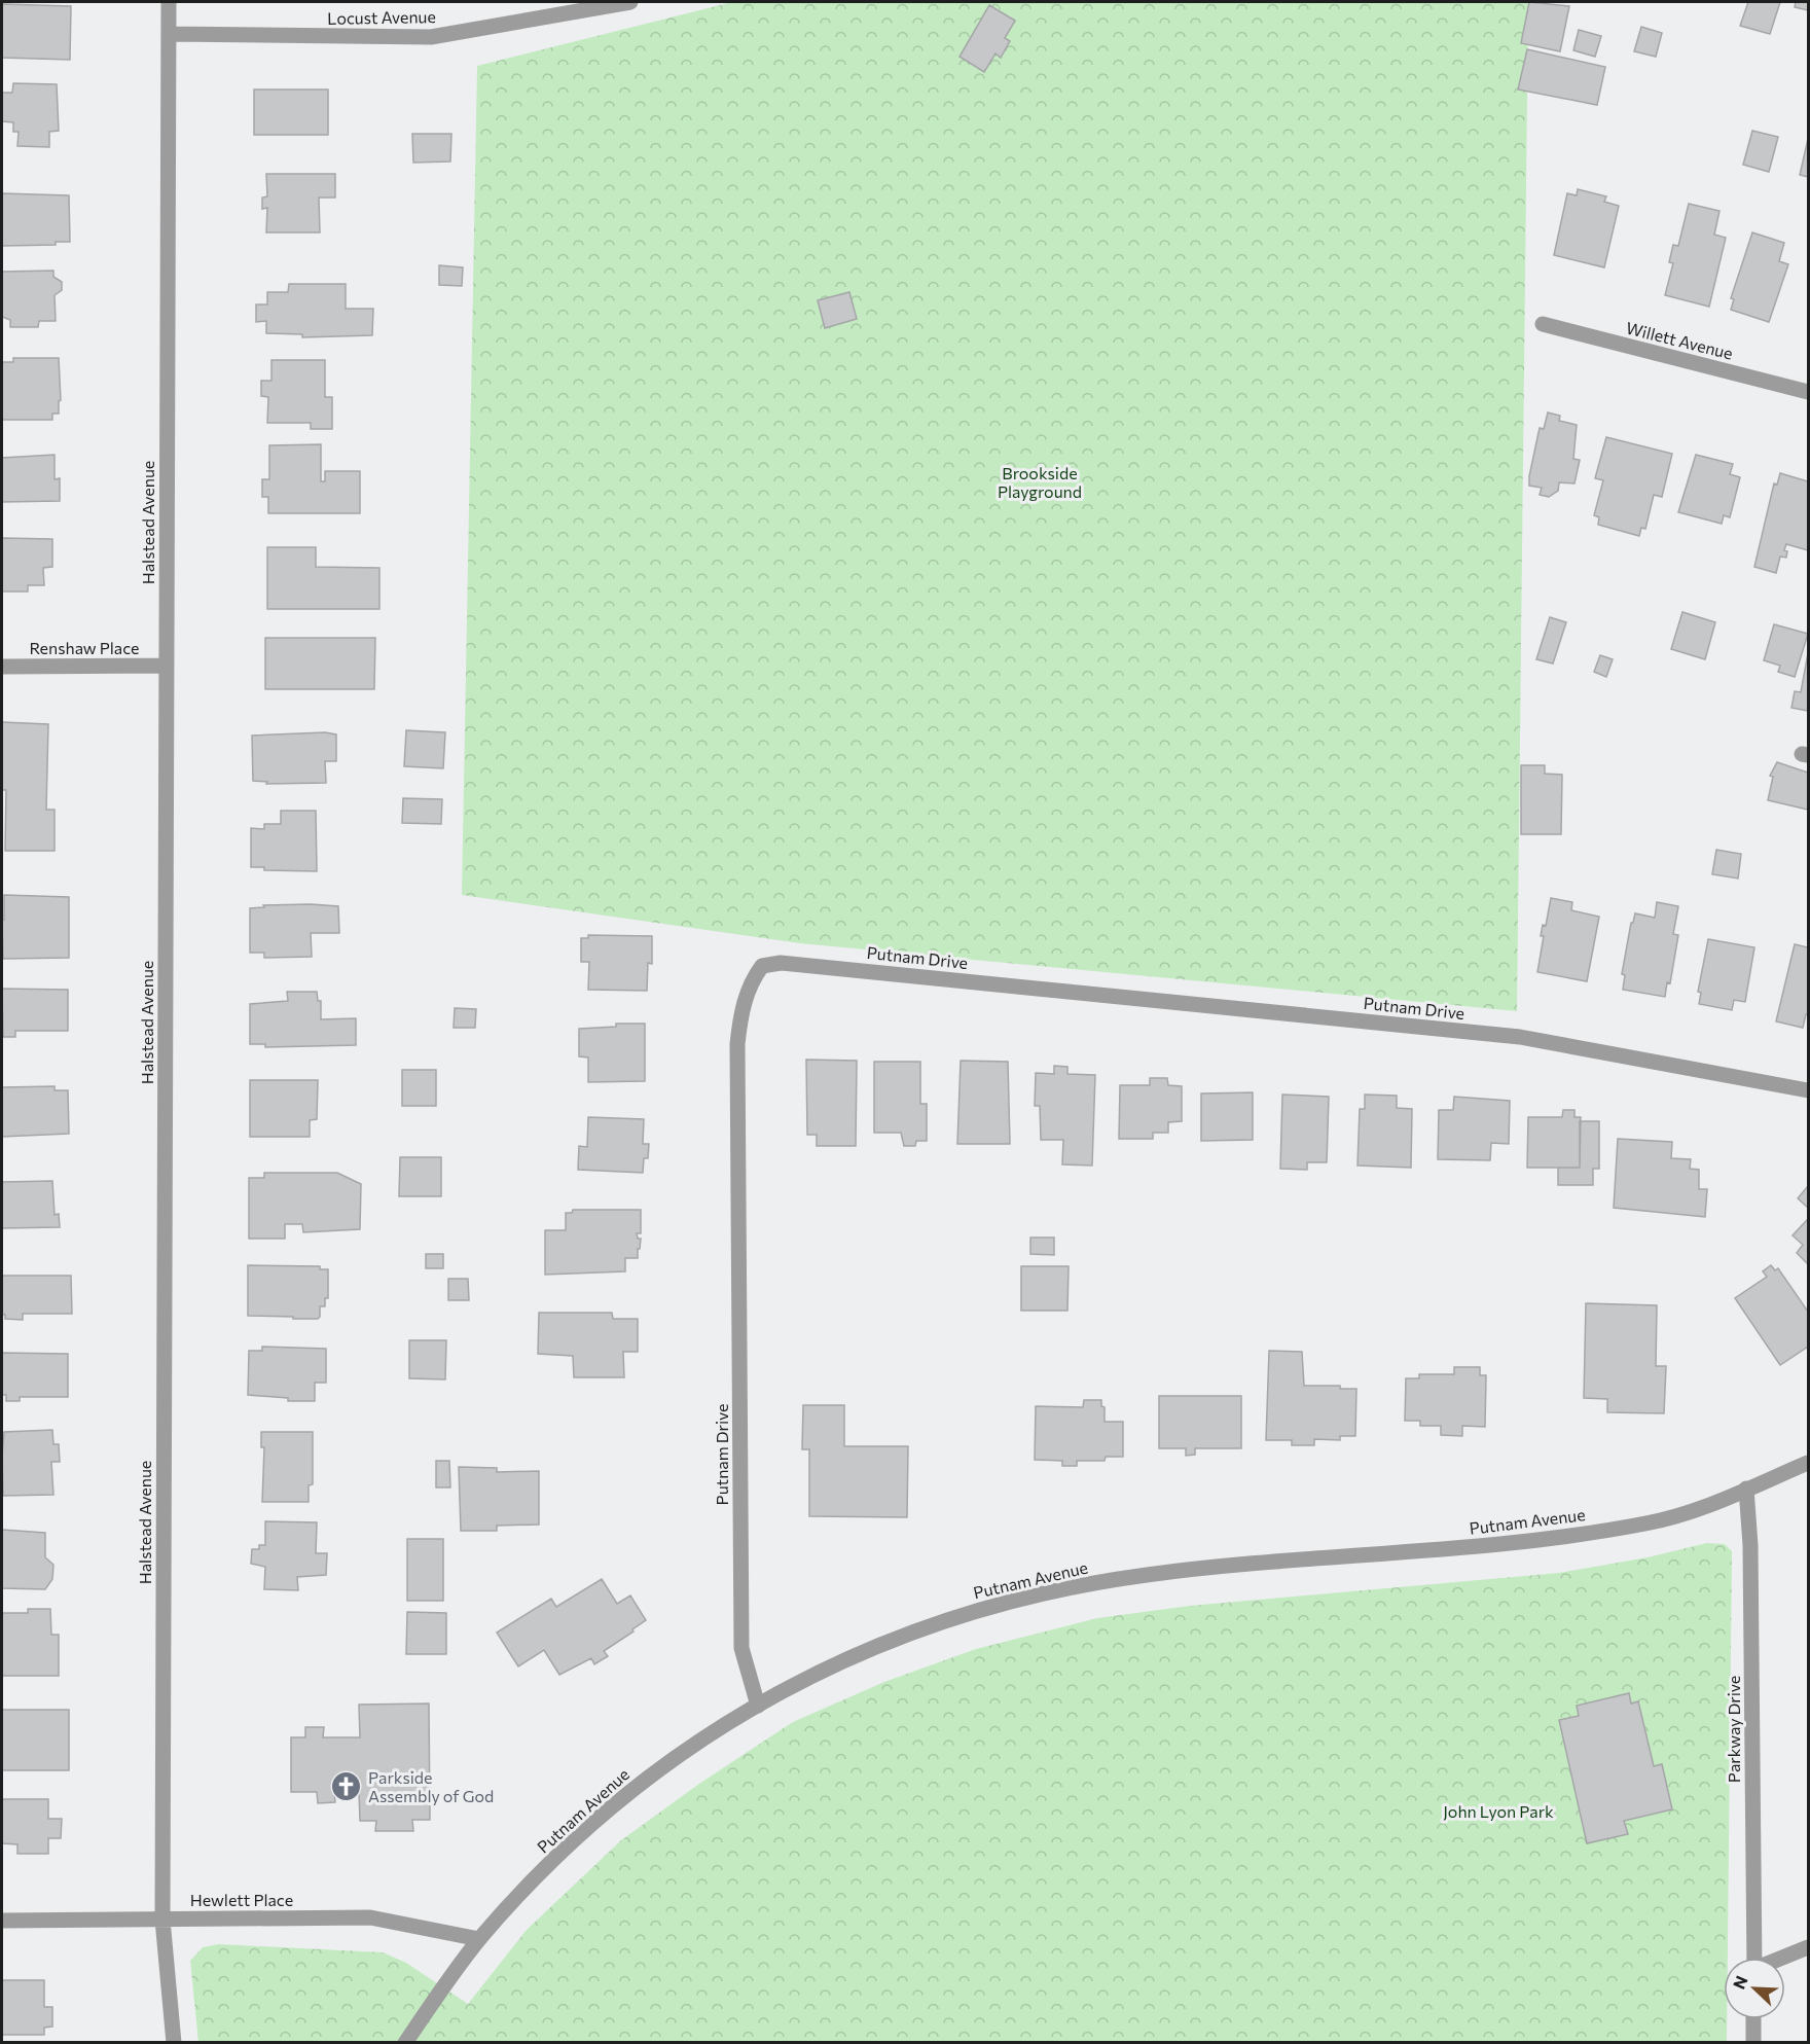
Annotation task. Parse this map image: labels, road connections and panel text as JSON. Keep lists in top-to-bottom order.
{
  "streets": {
    "street": [
      "Locust Avenue",
      "Willett Avenue",
      "Halstead Avenue",
      "Renshaw Place",
      "Putnam Drive",
      "Putnam Avenue",
      "Parkway Drive",
      "Hewlett Place"
    ]
  },
  "crossings": [
    ["Locust Avenue", "Halstead Avenue"],
    ["Halstead Avenue", "Renshaw Place"],
    ["Halstead Avenue", "Hewlett Place"],
    ["Putnam Drive", "Putnam Avenue"],
    ["Putnam Avenue", "Parkway Drive"],
    ["Putnam Avenue", "Hewlett Place"]
  ],
  "parks": ["Brookside Playground", "John Lyon Park"],
  "places": {
    "church": ["Parkside Assembly of God"]
  },
  "north": "top left"
}
